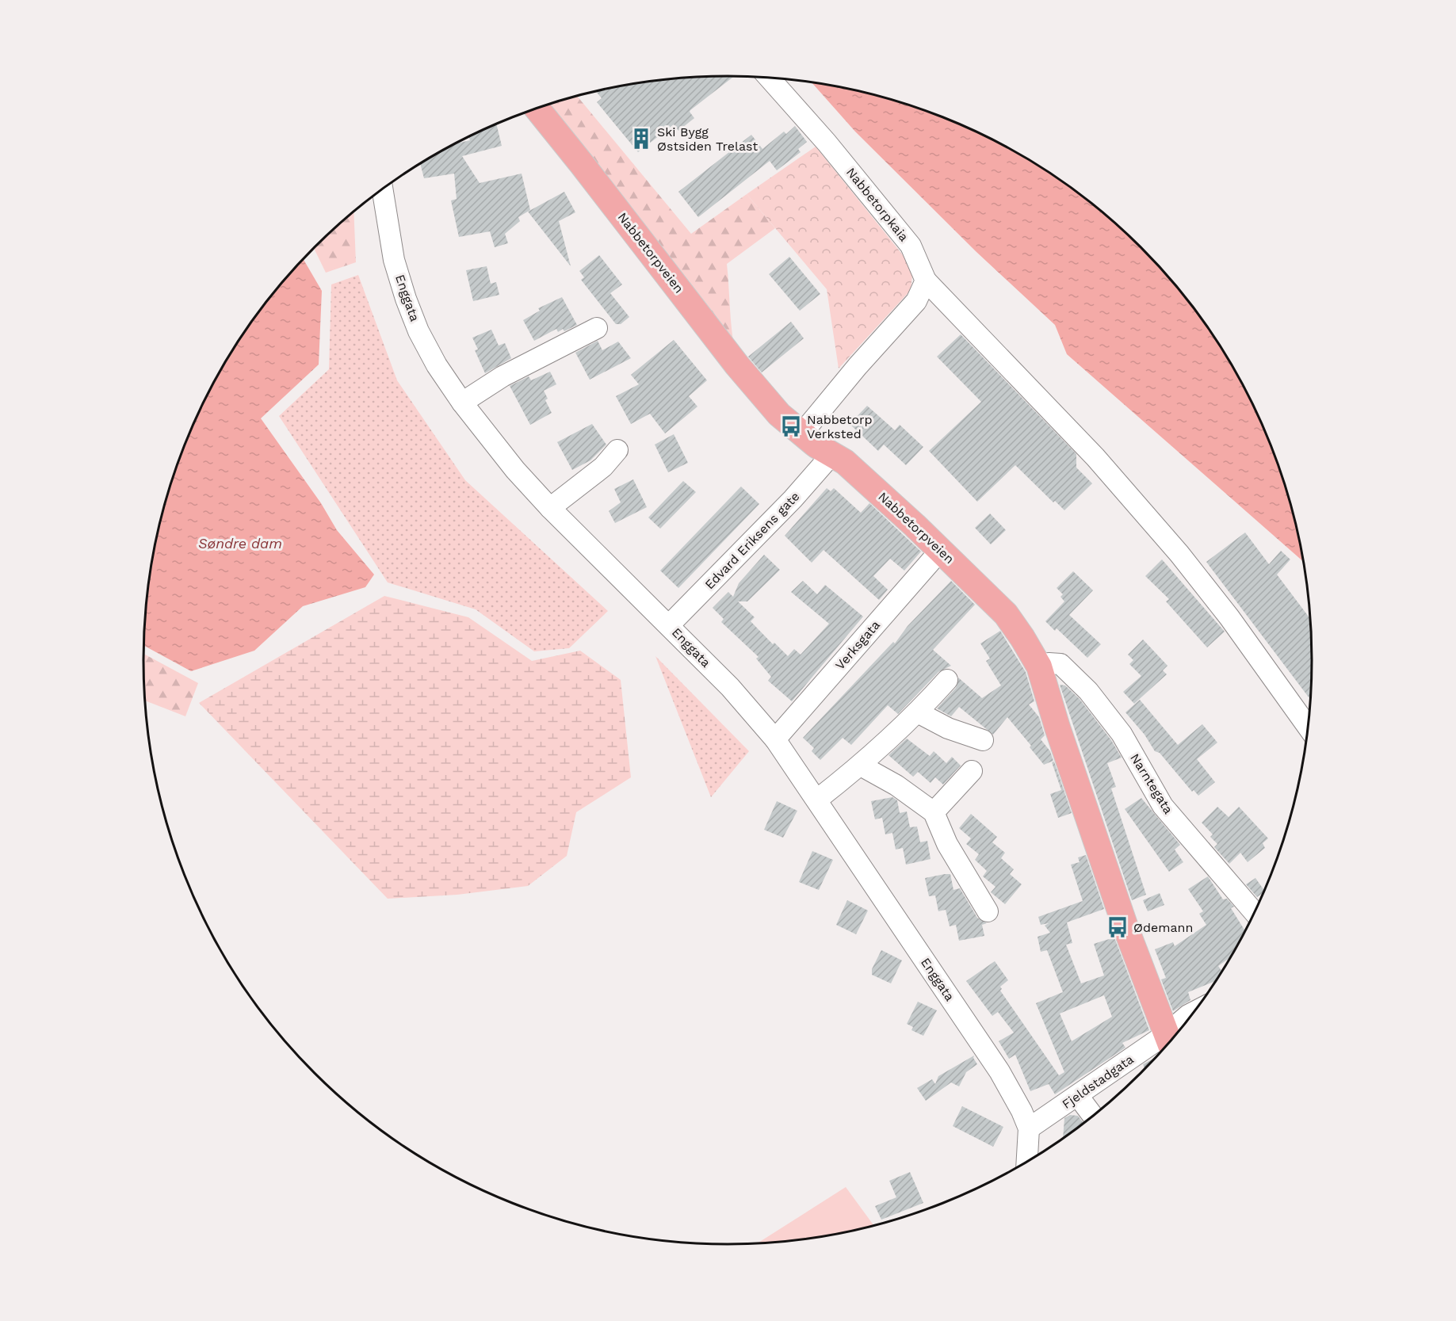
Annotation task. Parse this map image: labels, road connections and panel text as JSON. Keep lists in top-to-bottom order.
{
  "streets": {
    "main road": ["Nabbetorpveien"],
    "street": [
      "Nabbetorpkaia",
      "Enggata",
      "Edvard Eriksens gate",
      "Verksgata",
      "Narntegata",
      "Fjeldstadgata"
    ]
  },
  "crossings": [
    ["Nabbetorpveien", "Edvard Eriksens gate"],
    ["Nabbetorpveien", "Verksgata"],
    ["Nabbetorpveien", "Narntegata"],
    ["Nabbetorpveien", "Fjeldstadgata"],
    ["Enggata", "Edvard Eriksens gate"],
    ["Enggata", "Verksgata"],
    ["Enggata", "Fjeldstadgata"]
  ],
  "water": ["Søndre dam"],
  "places": {
    "building": ["Ski Bygg Østsiden Trelast"],
    "bus stop": ["Nabbetorp Verksted", "Ødemann"]
  }
}
